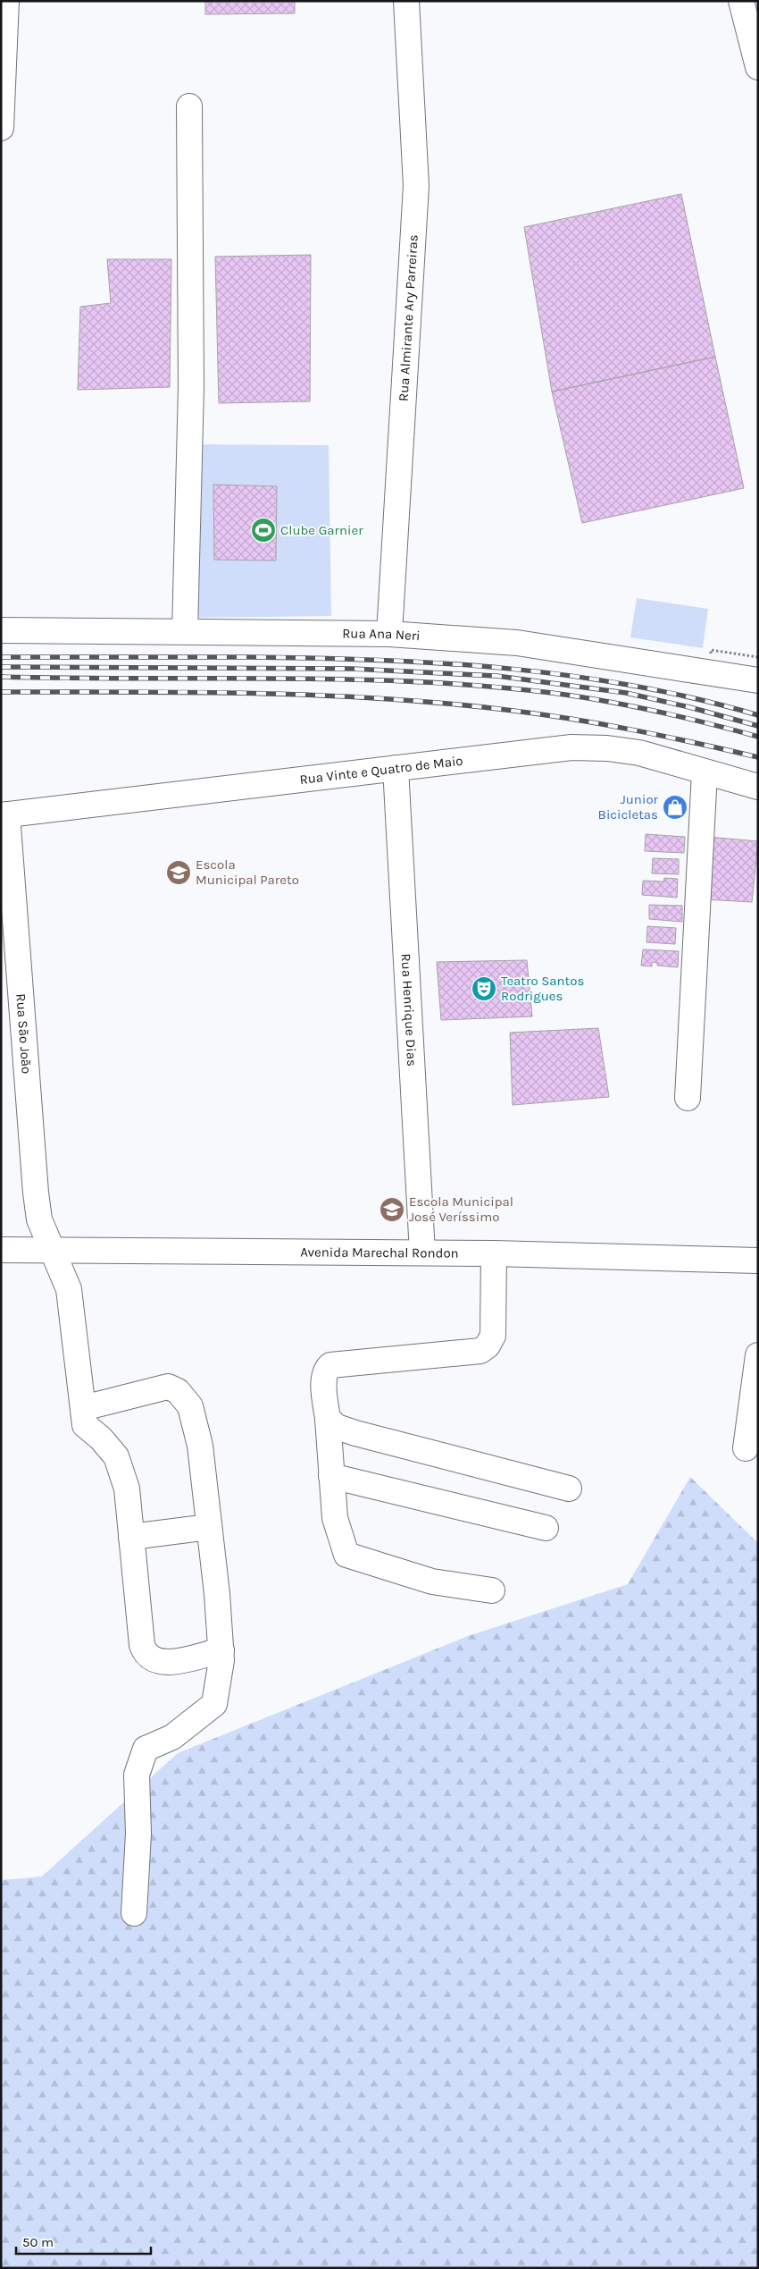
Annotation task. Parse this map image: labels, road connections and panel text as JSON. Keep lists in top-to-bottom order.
{
  "streets": {
    "street": [
      "Rua Almirante Ary Parreiras",
      "Rua Ana Neri",
      "Rua Vinte e Quatro de Maio",
      "Rua Henrique Dias",
      "Rua São João",
      "Avenida Marechal Rondon"
    ]
  },
  "crossings": [
    ["Rua Almirante Ary Parreiras", "Rua Ana Neri"],
    ["Rua Vinte e Quatro de Maio", "Rua Henrique Dias"],
    ["Rua Vinte e Quatro de Maio", "Rua São João"],
    ["Rua Henrique Dias", "Avenida Marechal Rondon"],
    ["Rua São João", "Avenida Marechal Rondon"]
  ],
  "places": {
    "sports": ["Clube Garnier"],
    "shop": ["Junior Bicicletas"],
    "school or university": ["Escola Municipal Pareto", "Escola Municipal José Veríssimo"],
    "theatre": ["Teatro Santos Rodrigues"]
  },
  "scale_bar": "50 m"
}
